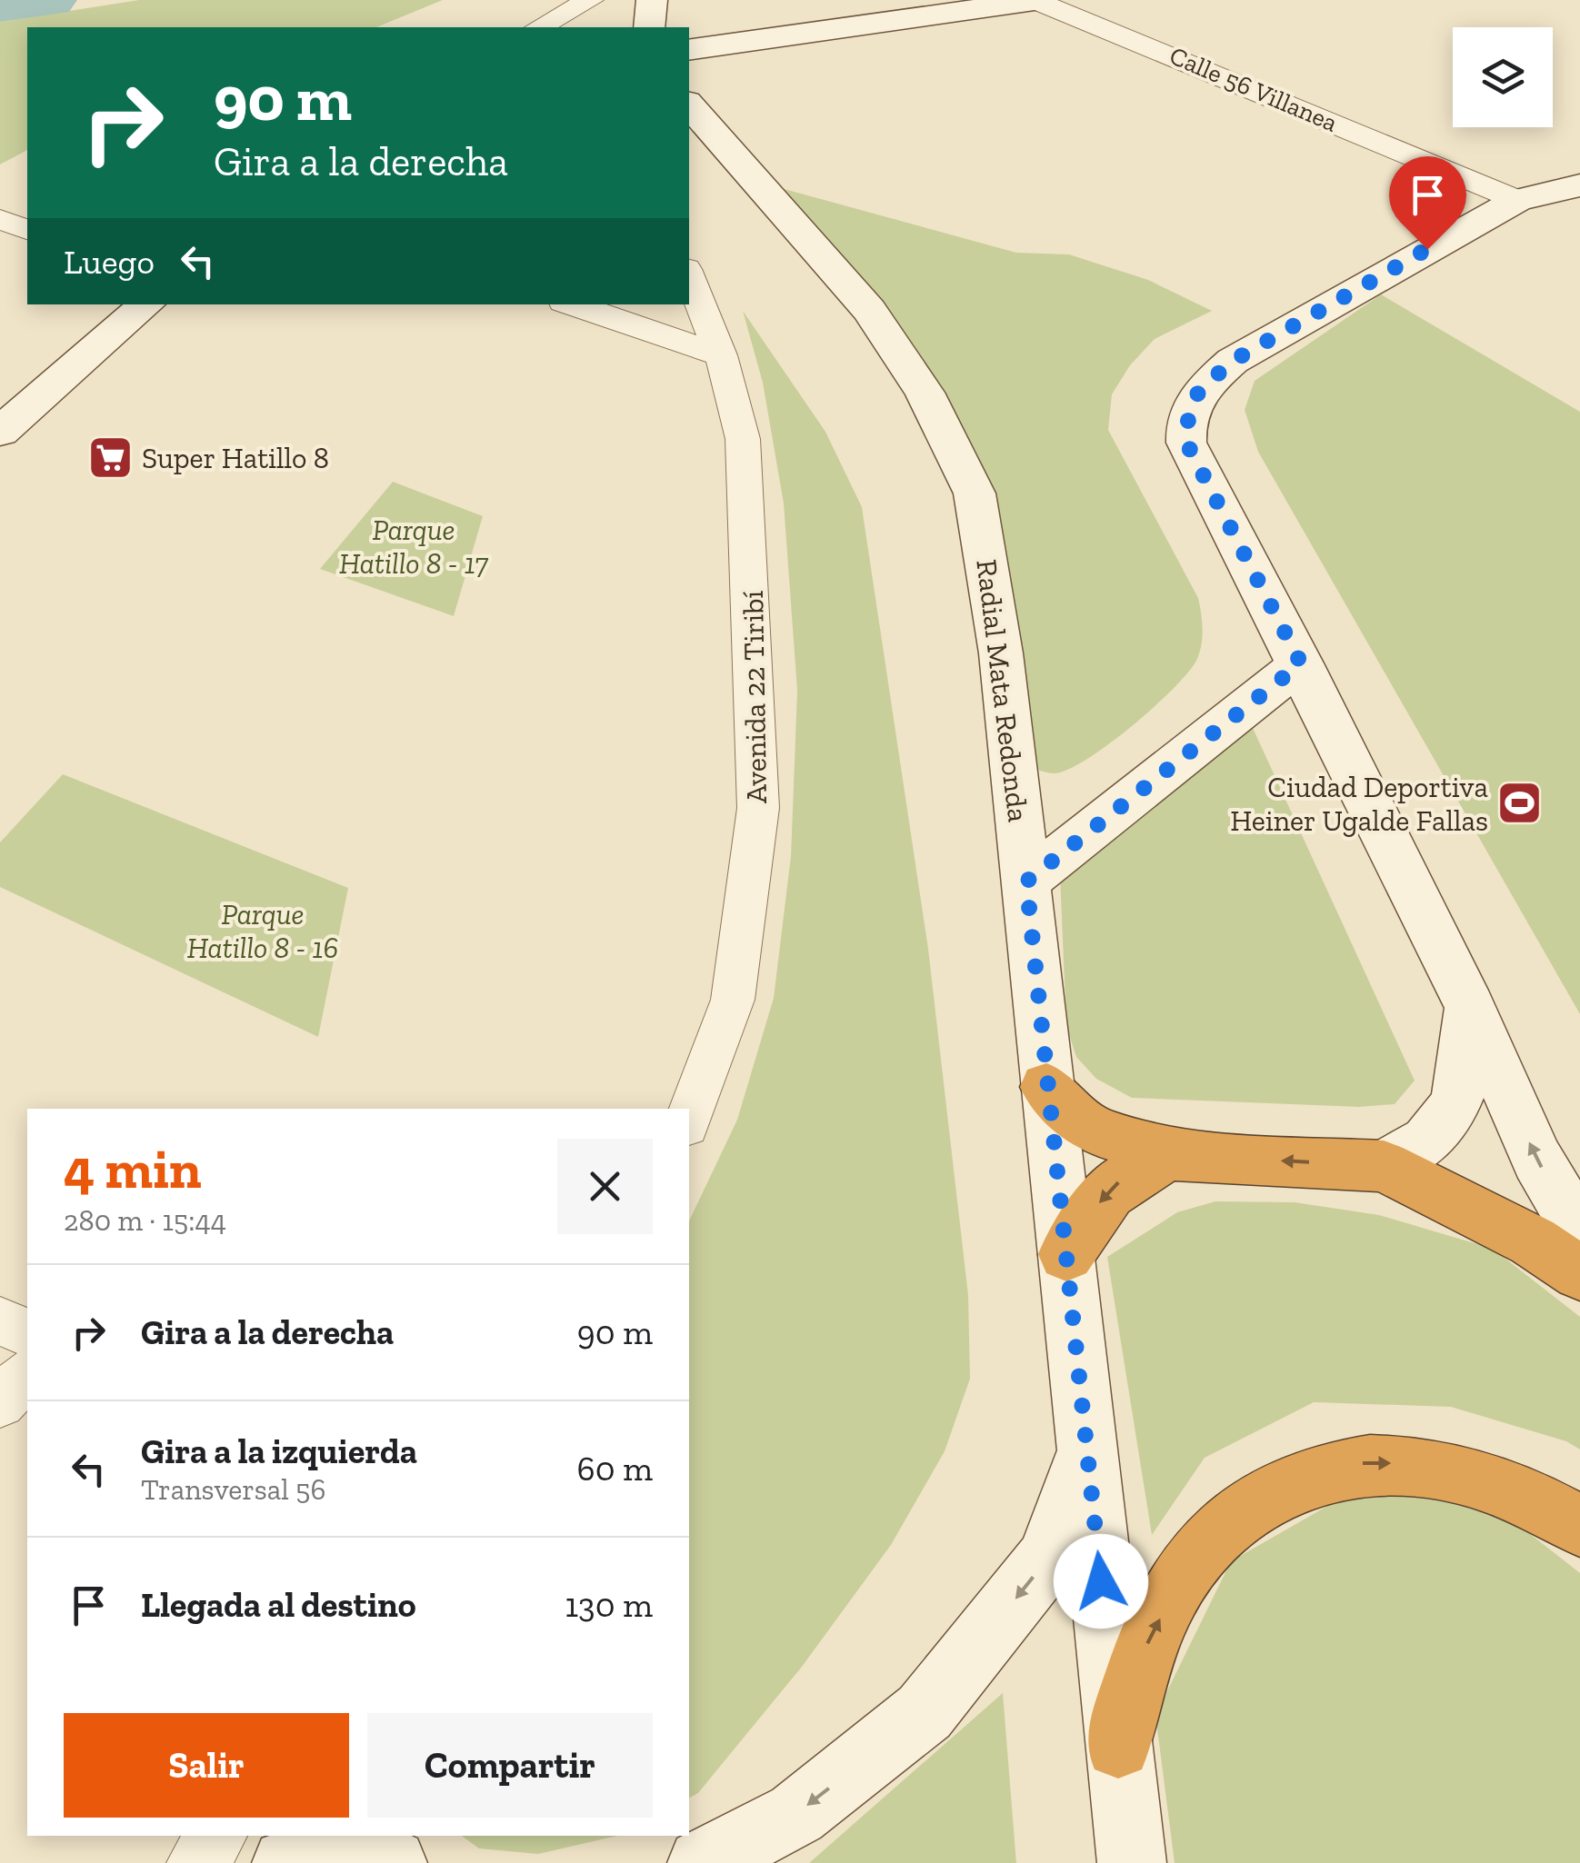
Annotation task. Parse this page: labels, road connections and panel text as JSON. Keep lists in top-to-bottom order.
{
  "streets": {
    "main road": ["Radial Mata Redonda"],
    "street": ["Calle 56 Villanea", "Avenida 22 Tiribí"]
  },
  "parks": ["Parque Hatillo 8 - 17", "Parque Hatillo 8 - 16"],
  "places": {
    "supermarket": ["Super Hatillo 8"],
    "sports": ["Ciudad Deportiva Heiner Ugalde Fallas"]
  },
  "page": {
    "turn": ["90 m", "Gira a la derecha"],
    "then": "Luego",
    "heading": ["4 min", "280 m · 15:44"],
    "list": [
      {
        "name": "Gira a la derecha",
        "value": "90 m"
      },
      {
        "name": "Gira a la izquierda",
        "note": "Transversal 56",
        "value": "60 m"
      },
      {
        "name": "Llegada al destino",
        "value": "130 m"
      }
    ],
    "buttons": ["Salir", "Compartir"]
  }
}
